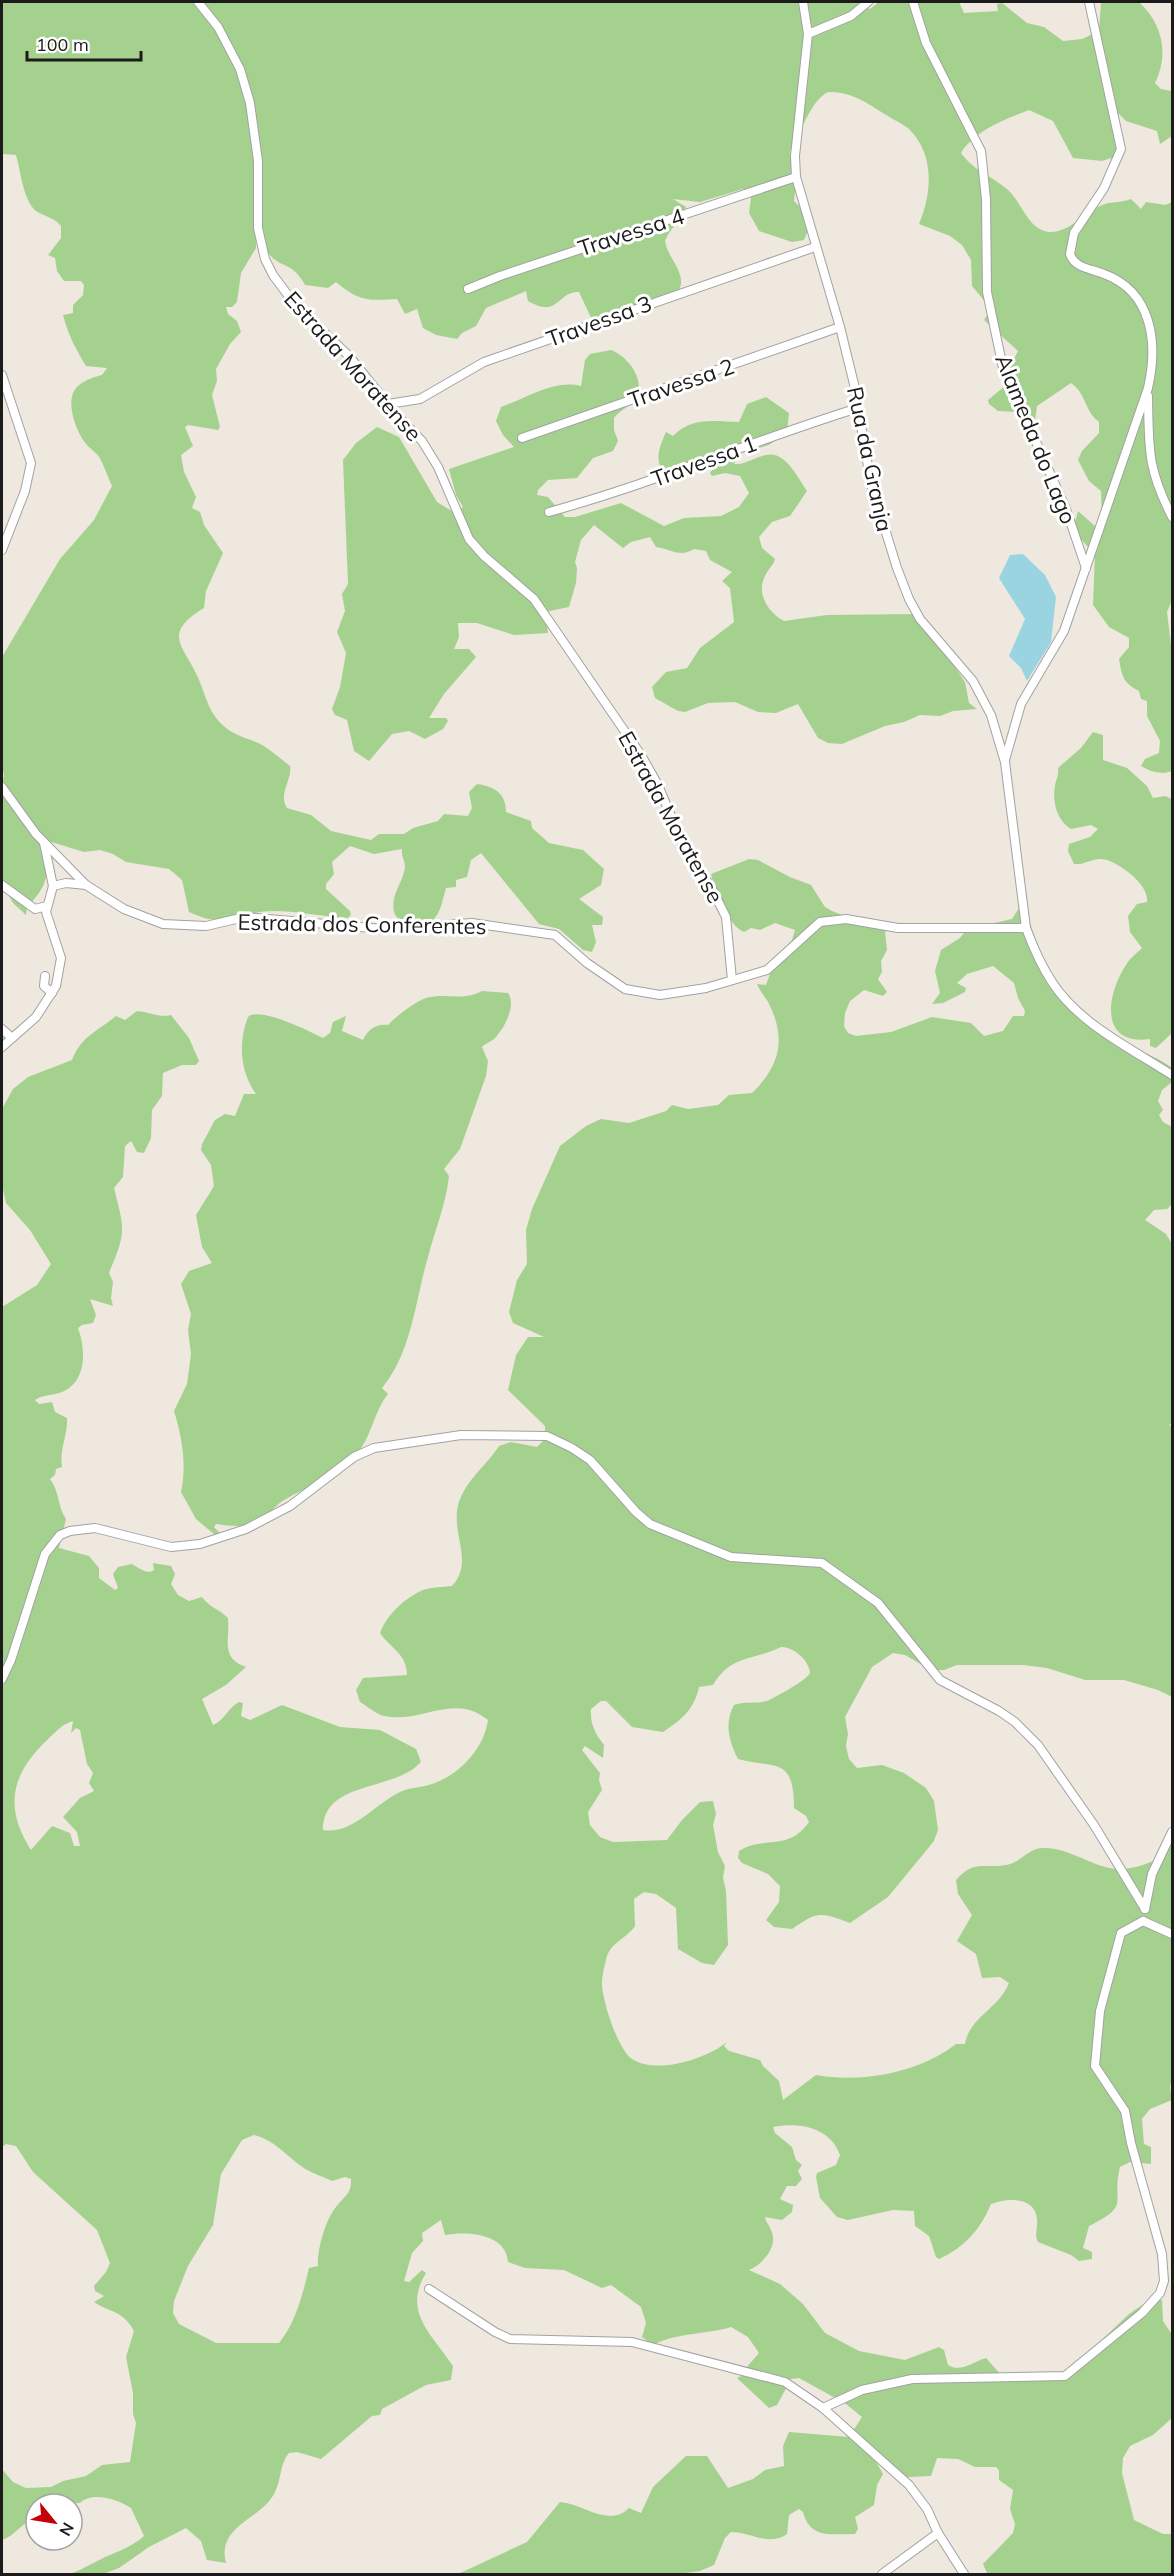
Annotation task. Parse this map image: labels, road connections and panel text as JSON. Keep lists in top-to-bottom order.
{
  "streets": {
    "street": [
      "Travessa 4",
      "Travessa 3",
      "Estrada Moratense",
      "Travessa 2",
      "Alameda do Lago",
      "Rua da Granja",
      "Travessa 1",
      "Estrada dos Conferentes"
    ]
  },
  "crossings": [
    ["Travessa 4", "Rua da Granja"],
    ["Travessa 3", "Estrada Moratense"],
    ["Travessa 3", "Rua da Granja"],
    ["Estrada Moratense", "Estrada dos Conferentes"],
    ["Travessa 2", "Rua da Granja"],
    ["Rua da Granja", "Travessa 1"],
    ["Rua da Granja", "Estrada dos Conferentes"]
  ],
  "scale_bar": "100 m",
  "north": "bottom right"
}
